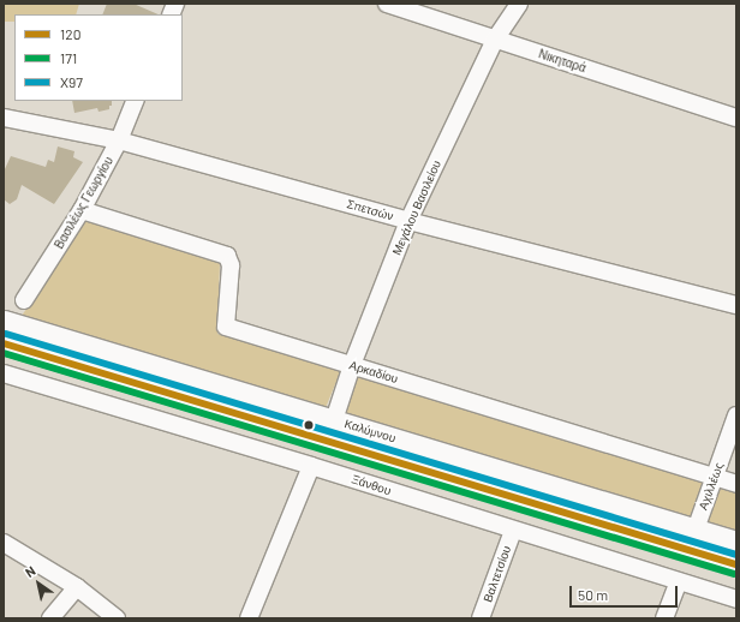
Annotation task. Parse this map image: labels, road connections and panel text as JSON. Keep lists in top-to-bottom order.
{
  "streets": {
    "main road": ["Καλύμνου"],
    "street": [
      "Νικηταρά",
      "Βασιλέως Γεωργίου",
      "Μεγάλου Βασιλείου",
      "Σπετσών",
      "Αρκαδίου",
      "Ξάνθου",
      "Αχιλλέως",
      "Βαλτετσίου"
    ]
  },
  "crossings": [
    ["Νικηταρά", "Μεγάλου Βασιλείου"],
    ["Βασιλέως Γεωργίου", "Σπετσών"],
    ["Βασιλέως Γεωργίου", "Αρκαδίου"],
    ["Μεγάλου Βασιλείου", "Σπετσών"],
    ["Μεγάλου Βασιλείου", "Αρκαδίου"],
    ["Μεγάλου Βασιλείου", "Καλύμνου"],
    ["Αρκαδίου", "Αχιλλέως"],
    ["Καλύμνου", "Αχιλλέως"],
    ["Ξάνθου", "Βαλτετσίου"]
  ],
  "lines": ["transit line X97", "transit line 120", "transit line 171"],
  "legend": ["120", "171", "X97"],
  "scale_bar": "50 m",
  "north": "top left"
}
